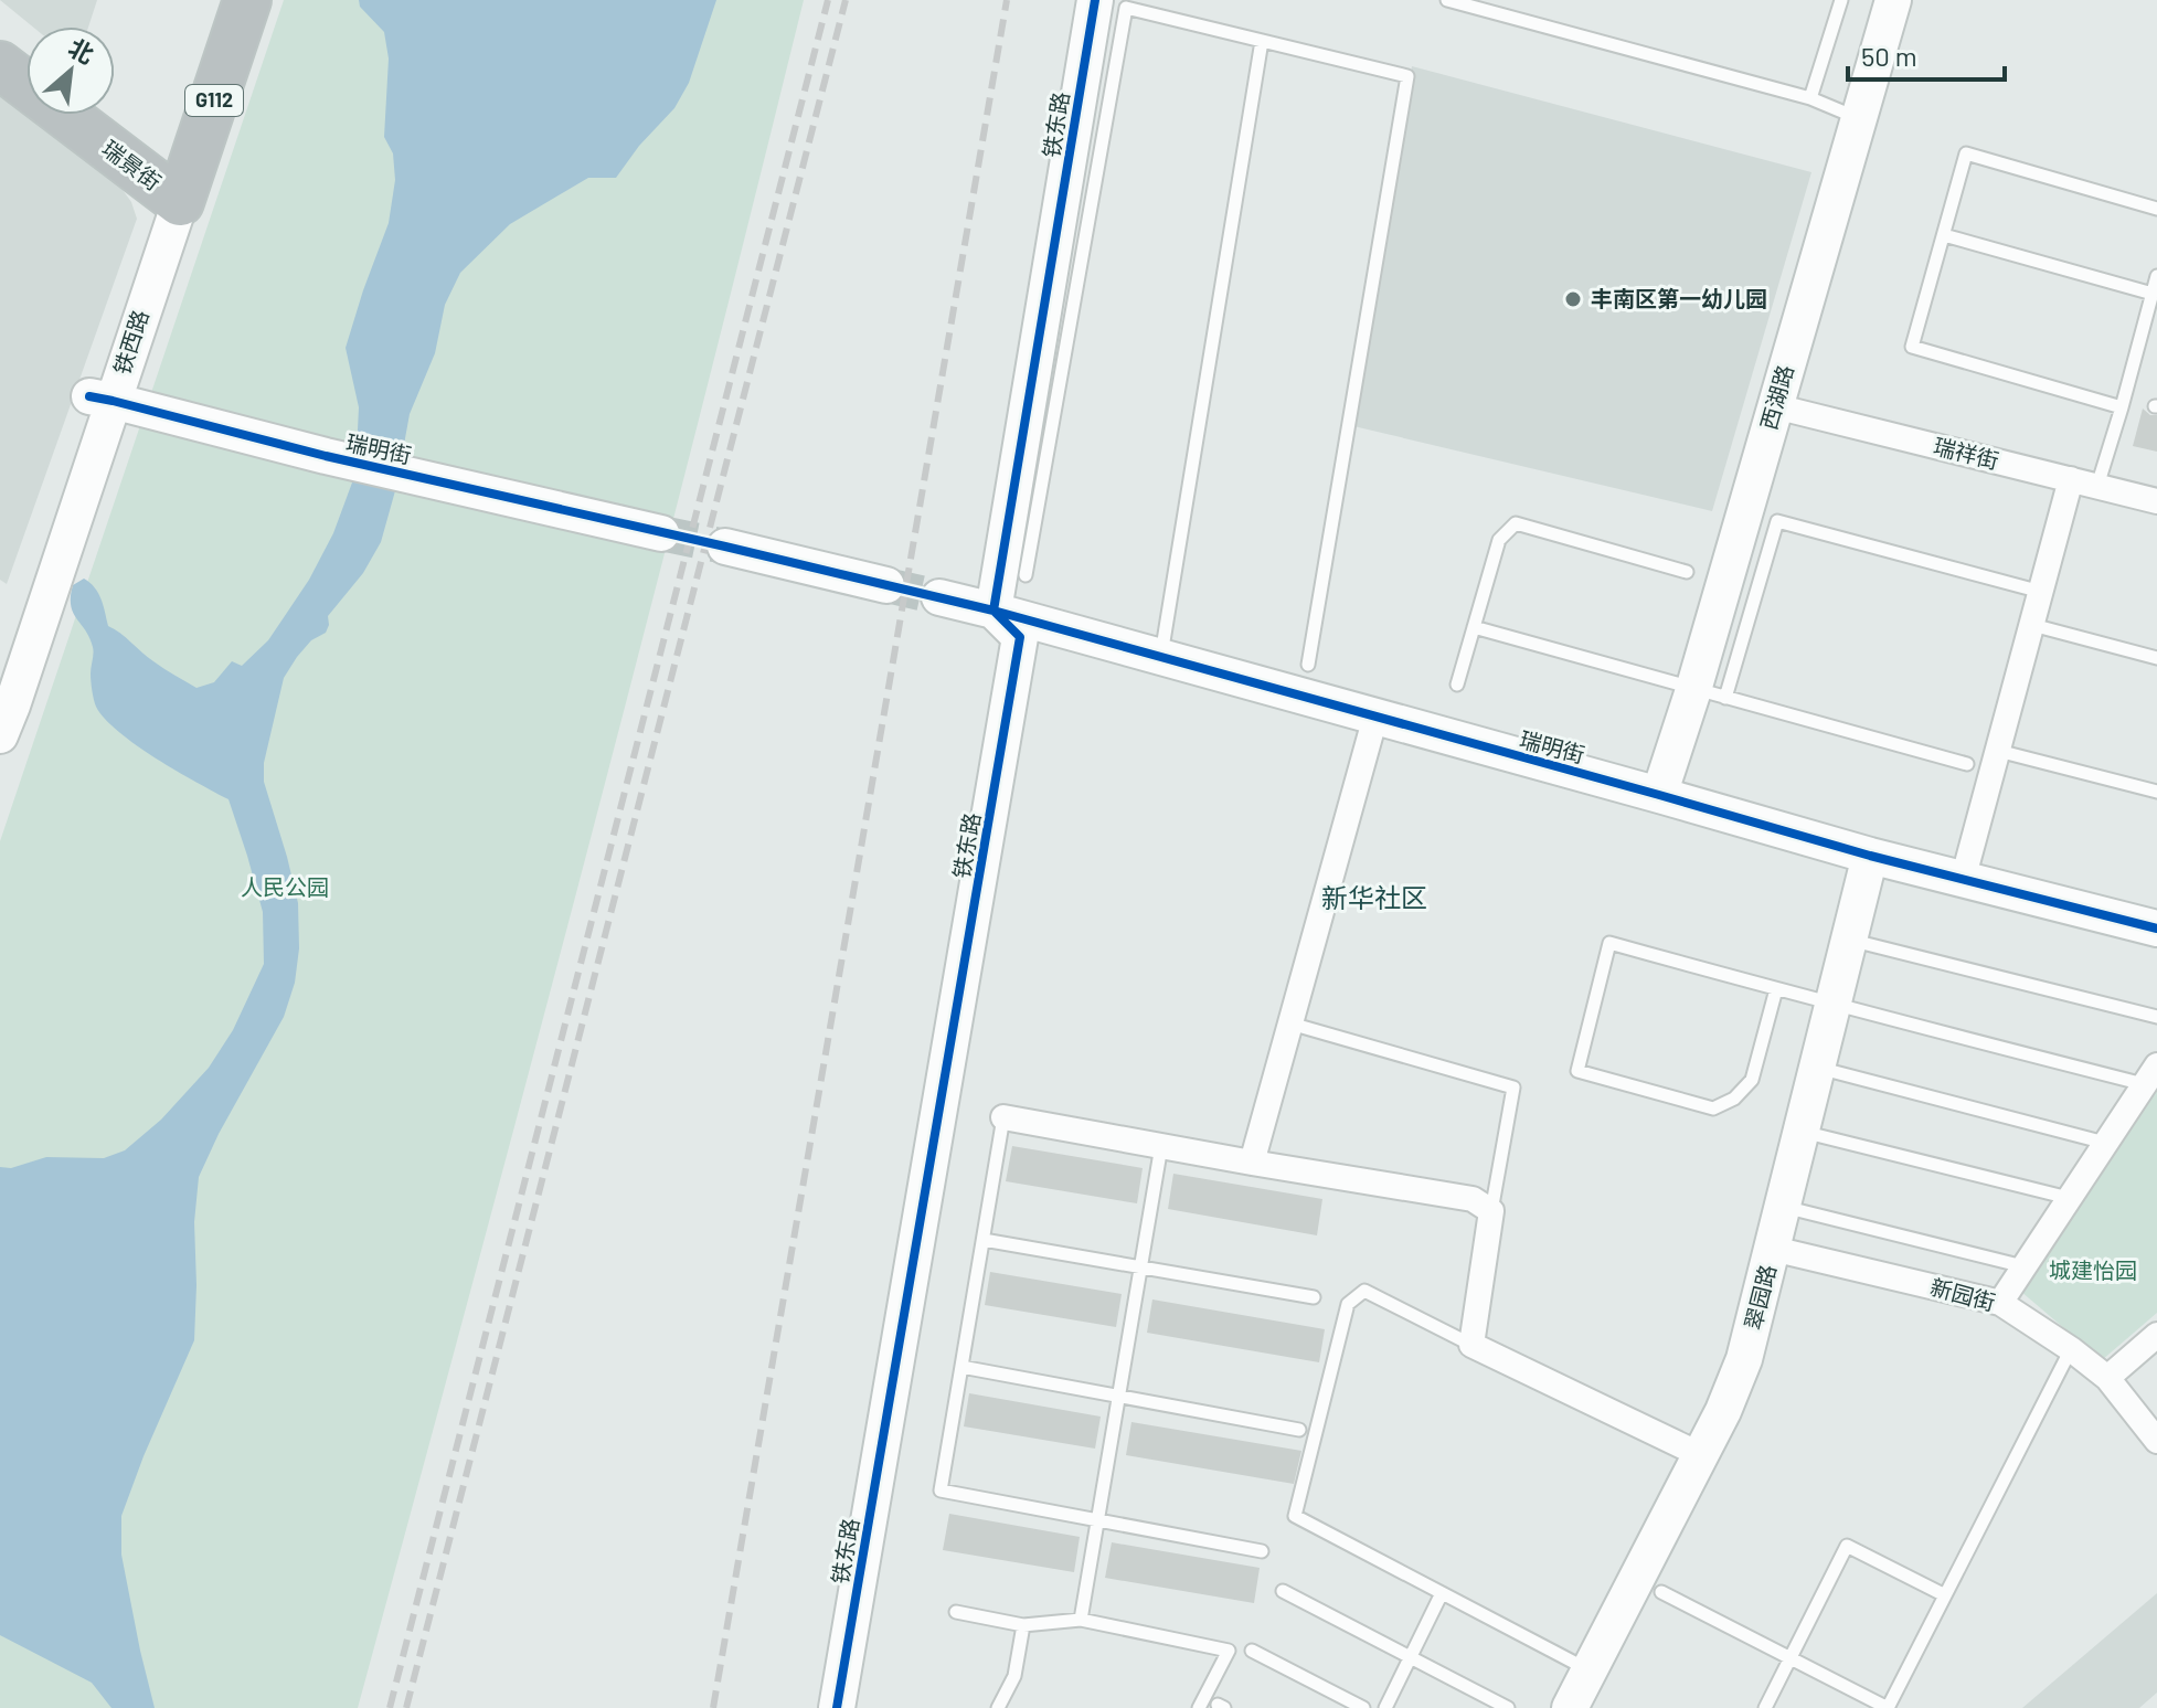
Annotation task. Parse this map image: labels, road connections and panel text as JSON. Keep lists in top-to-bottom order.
{
  "streets": {
    "highway": ["G112", "瑞景街", "铁西路"],
    "street": [
      "铁东路",
      "西湖路",
      "瑞明街",
      "瑞祥街",
      "新园街",
      "翠园路"
    ]
  },
  "crossings": [
    ["铁东路", "瑞明街"],
    ["瑞景街", "铁西路"],
    ["铁西路", "瑞明街"],
    ["西湖路", "瑞明街"],
    ["西湖路", "瑞祥街"],
    ["瑞明街", "翠园路"],
    ["新园街", "翠园路"]
  ],
  "districts": ["新华社区"],
  "parks": ["人民公园", "城建怡园"],
  "places": ["丰南区第一幼儿园"],
  "scale_bar": "50 m",
  "north": "top right"
}
